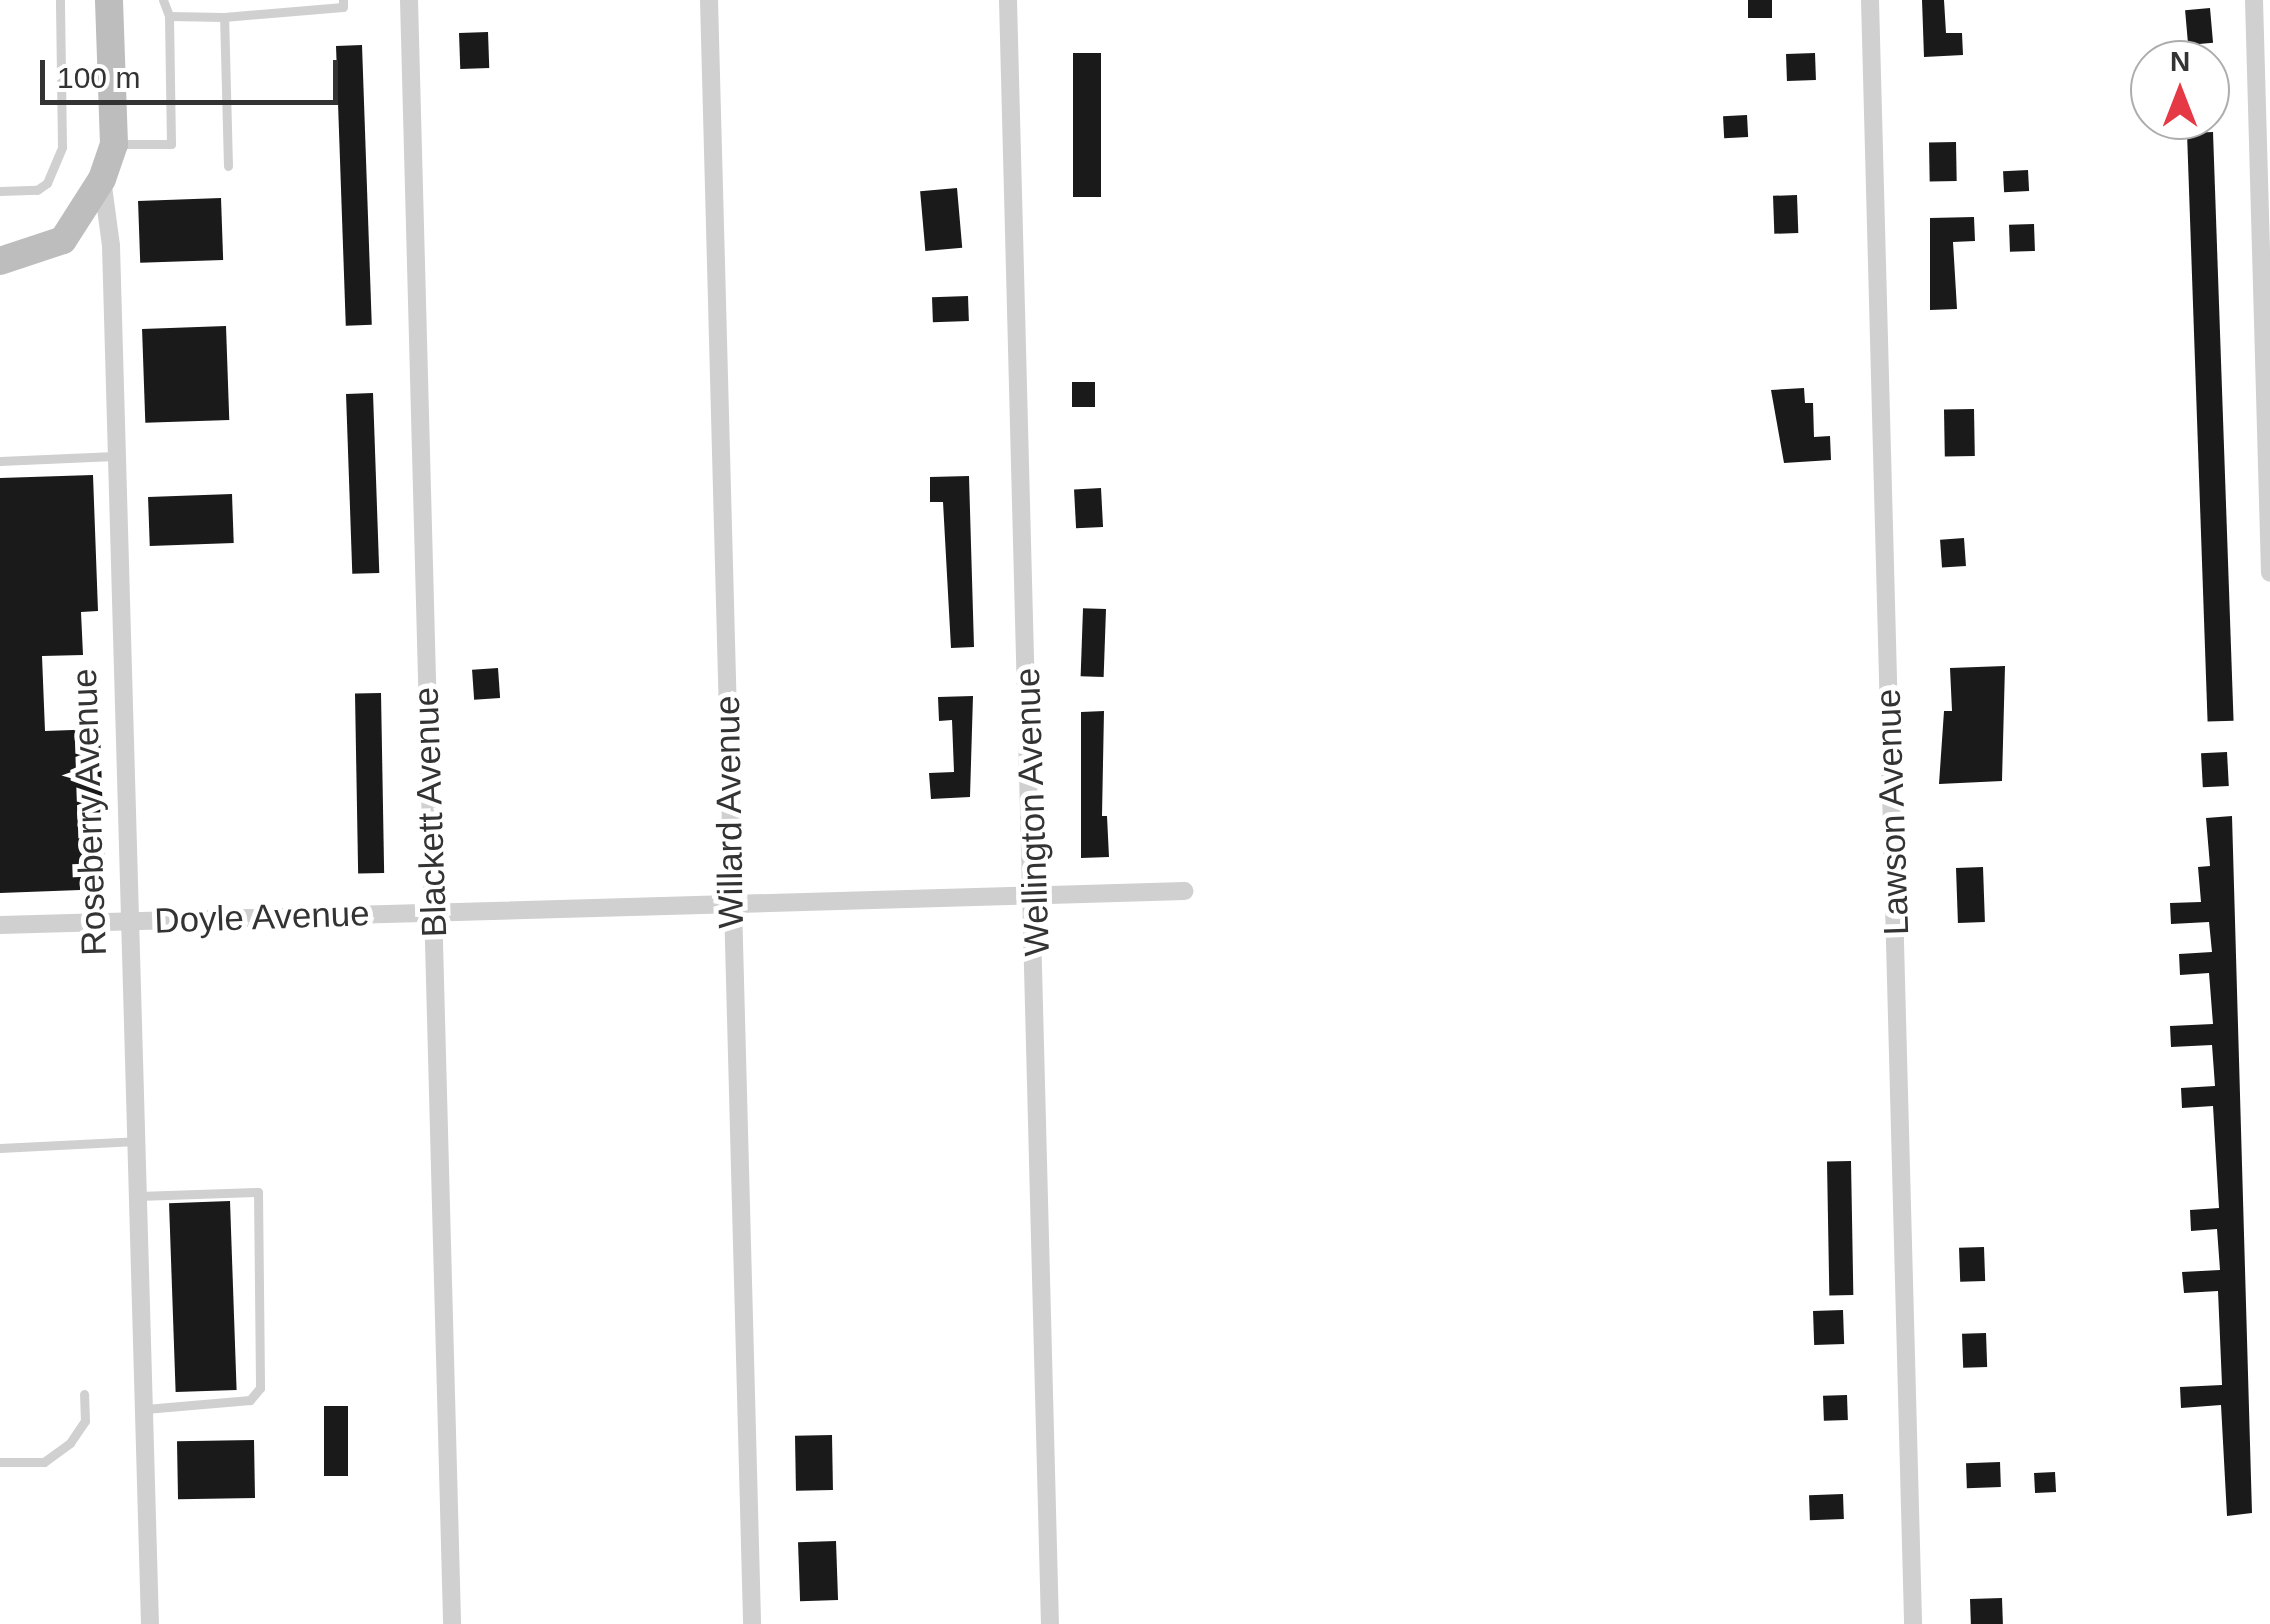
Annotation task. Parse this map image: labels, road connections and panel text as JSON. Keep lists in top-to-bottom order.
{
  "streets": {
    "street": [
      "Roseberry Avenue",
      "Blackett Avenue",
      "Willard Avenue",
      "Wellington Avenue",
      "Lawson Avenue",
      "Doyle Avenue"
    ]
  },
  "crossings": [
    ["Roseberry Avenue", "Doyle Avenue"],
    ["Blackett Avenue", "Doyle Avenue"],
    ["Willard Avenue", "Doyle Avenue"],
    ["Wellington Avenue", "Doyle Avenue"]
  ],
  "scale_bar": "100 m",
  "north": "top"
}
